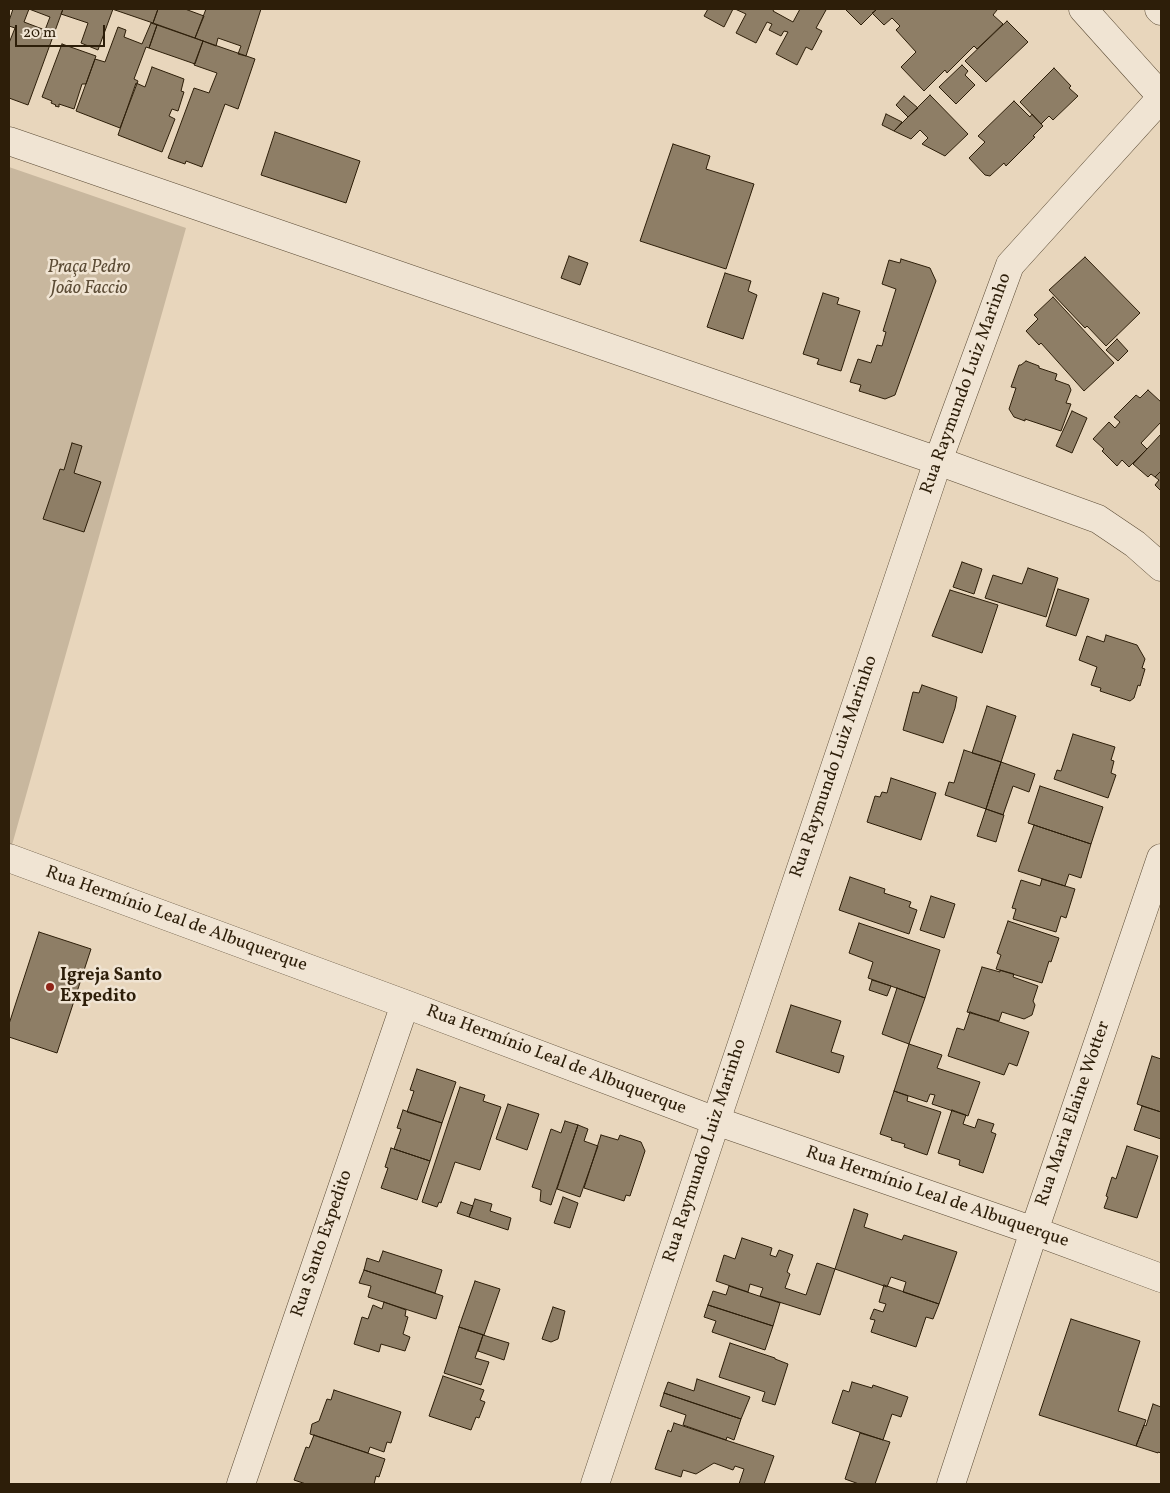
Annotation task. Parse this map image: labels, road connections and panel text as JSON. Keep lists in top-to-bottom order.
{
  "streets": {
    "street": [
      "Rua Raymundo Luiz Marinho",
      "Rua Hermínio Leal de Albuquerque",
      "Rua Maria Elaine Wotter",
      "Rua Santo Expedito"
    ]
  },
  "crossings": [
    ["Rua Raymundo Luiz Marinho", "Rua Hermínio Leal de Albuquerque"],
    ["Rua Hermínio Leal de Albuquerque", "Rua Maria Elaine Wotter"],
    ["Rua Hermínio Leal de Albuquerque", "Rua Santo Expedito"]
  ],
  "parks": ["Praça Pedro João Faccio"],
  "places": ["Igreja Santo Expedito"],
  "scale_bar": "20 m"
}
